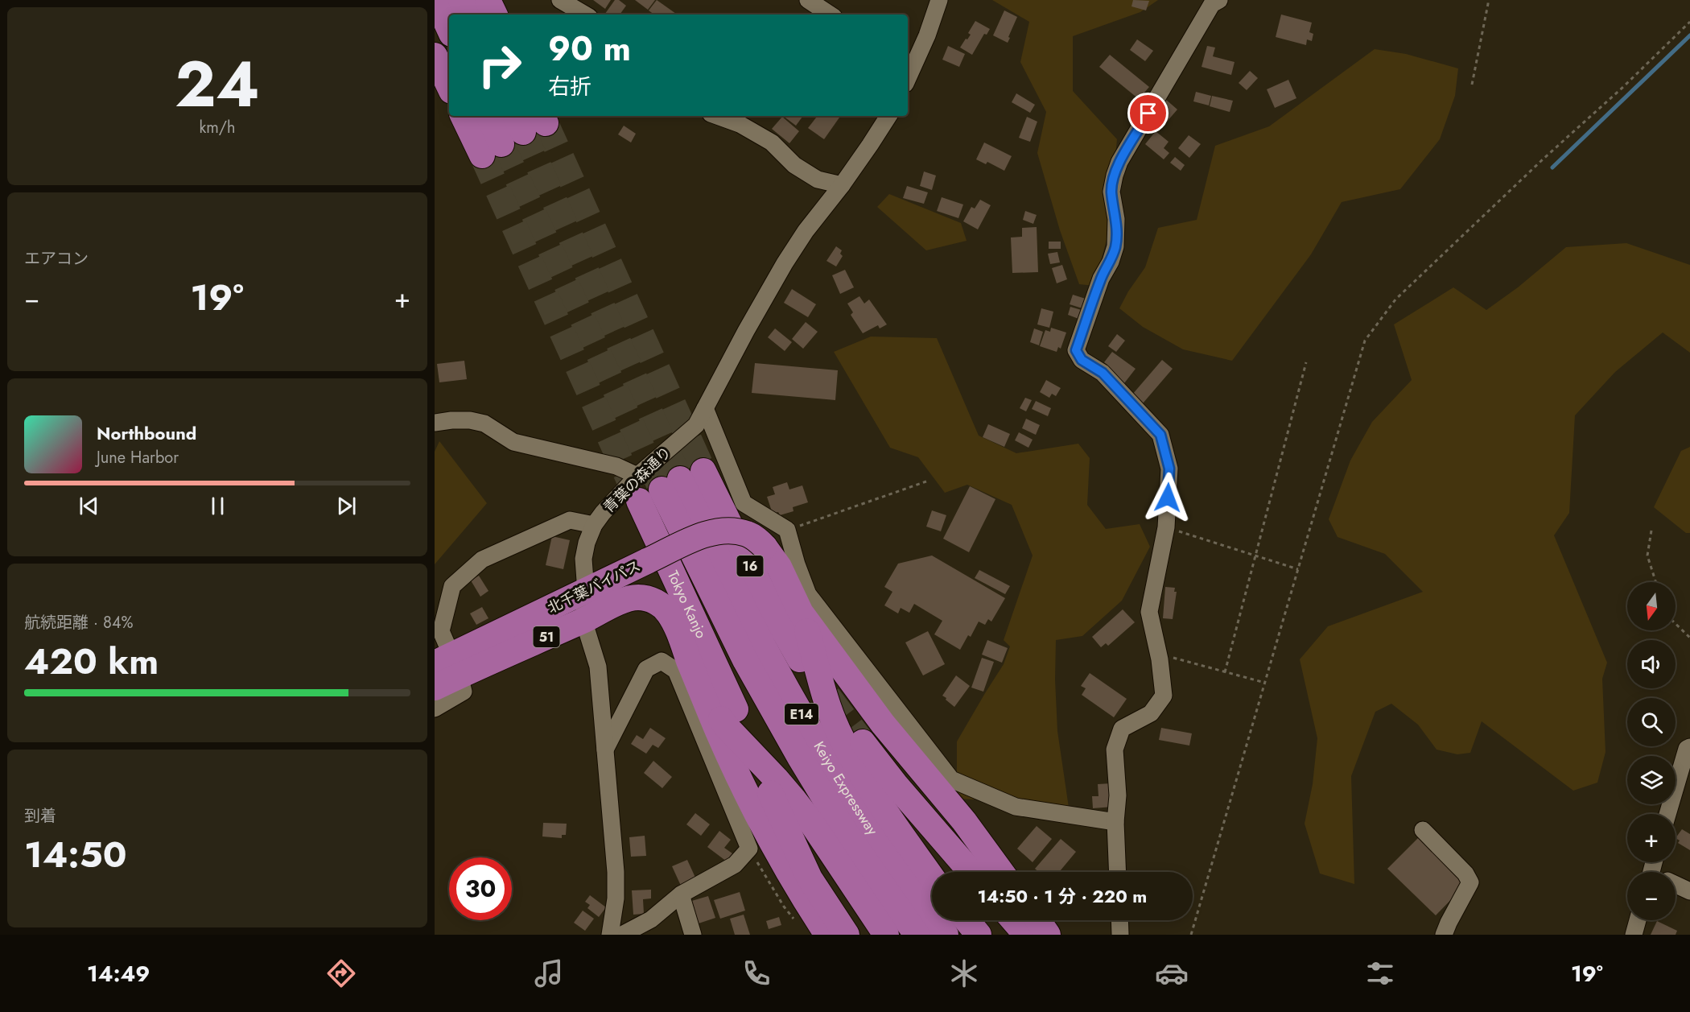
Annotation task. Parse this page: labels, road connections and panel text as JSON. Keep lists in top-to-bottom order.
{
  "streets": {
    "highway": [
      "16",
      "北千葉バイパス",
      "Tokyo Kanjo",
      "51",
      "E14",
      "Keiyo Expressway"
    ],
    "street": ["青葉の森通り"]
  },
  "crossings": [
    ["青葉の森通り", "北千葉バイパス"],
    ["16", "Keiyo Expressway"]
  ],
  "north": "bottom",
  "page": {
    "tile": [
      ["24", "km/h"],
      "エアコン",
      ["航続距離 · 84%", "420 km"],
      ["到着", "14:50"]
    ],
    "turn": ["90 m", "右折"],
    "heat": ["−", "19°", "+"],
    "song": ["Northbound", "June Harbor"],
    "map_buttons": ["+", "−"],
    "limit": "30",
    "trip": "14:50 · 1 分 · 220 m",
    "tabs": ["14:49", "19°"]
  }
}
